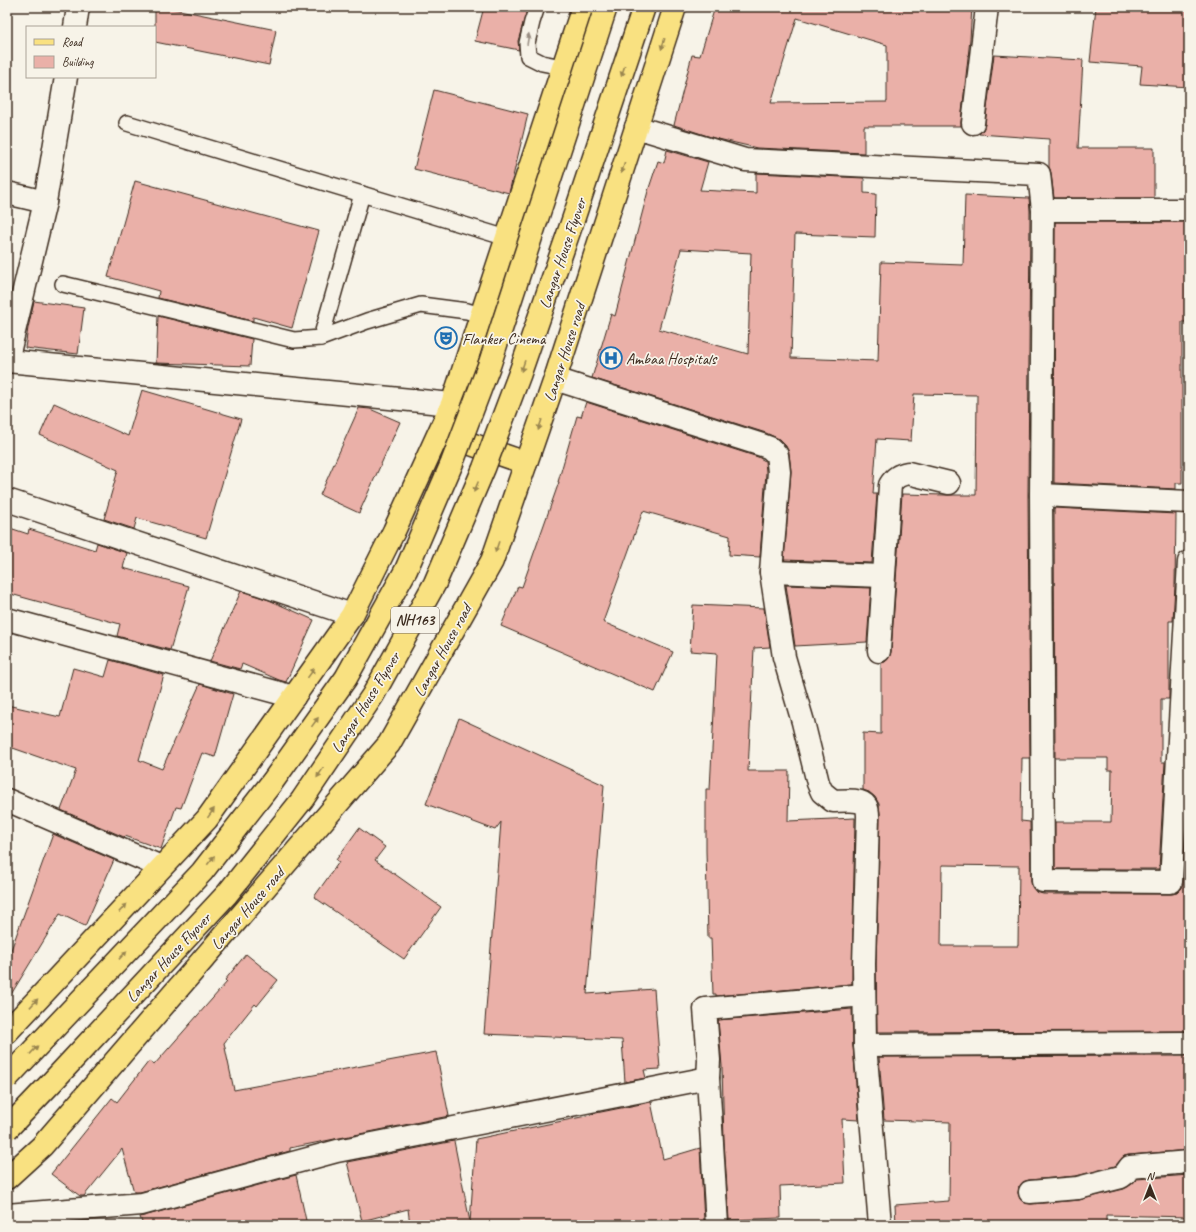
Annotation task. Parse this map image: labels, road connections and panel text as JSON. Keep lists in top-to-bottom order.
{
  "streets": {
    "main road": ["Langar House Flyover", "Langar House road", "NH163"]
  },
  "places": {
    "theatre": ["Flanker Cinema"],
    "hospital": ["Ambaa Hospitals"]
  },
  "legend": ["Road", "Building"],
  "north": "top"
}
